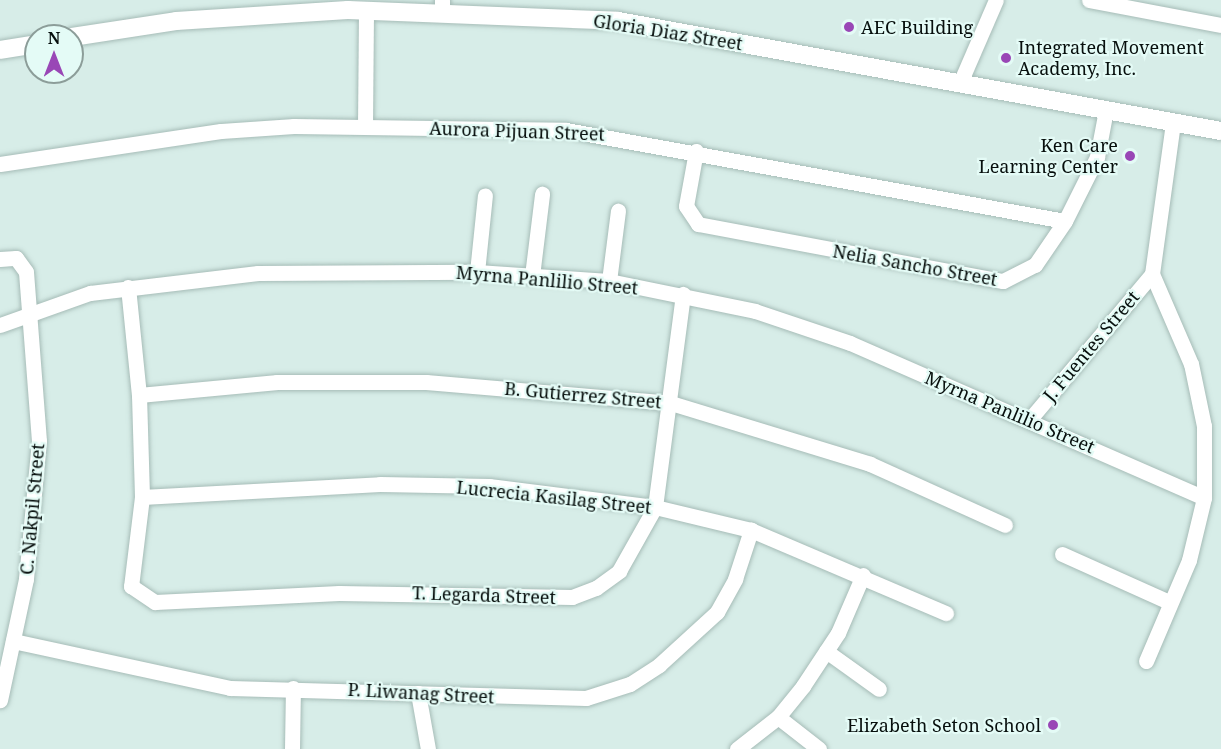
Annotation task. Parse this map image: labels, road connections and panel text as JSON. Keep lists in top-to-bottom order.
{
  "streets": {
    "street": [
      "Gloria Diaz Street",
      "Aurora Pijuan Street",
      "Nelia Sancho Street",
      "Myrna Panlilio Street",
      "J. Fuentes Street",
      "B. Gutierrez Street",
      "Lucrecia Kasilag Street",
      "C. Nakpil Street",
      "T. Legarda Street",
      "P. Liwanag Street"
    ]
  },
  "crossings": [
    ["Gloria Diaz Street", "Nelia Sancho Street"],
    ["Aurora Pijuan Street", "Nelia Sancho Street"],
    ["Myrna Panlilio Street", "J. Fuentes Street"],
    ["Myrna Panlilio Street", "C. Nakpil Street"],
    ["Myrna Panlilio Street", "T. Legarda Street"],
    ["B. Gutierrez Street", "T. Legarda Street"],
    ["Lucrecia Kasilag Street", "T. Legarda Street"],
    ["Lucrecia Kasilag Street", "P. Liwanag Street"],
    ["C. Nakpil Street", "P. Liwanag Street"]
  ],
  "places": [
    "AEC Building",
    "Integrated Movement Academy, Inc.",
    "Ken Care Learning Center",
    "Elizabeth Seton School"
  ],
  "north": "top"
}
